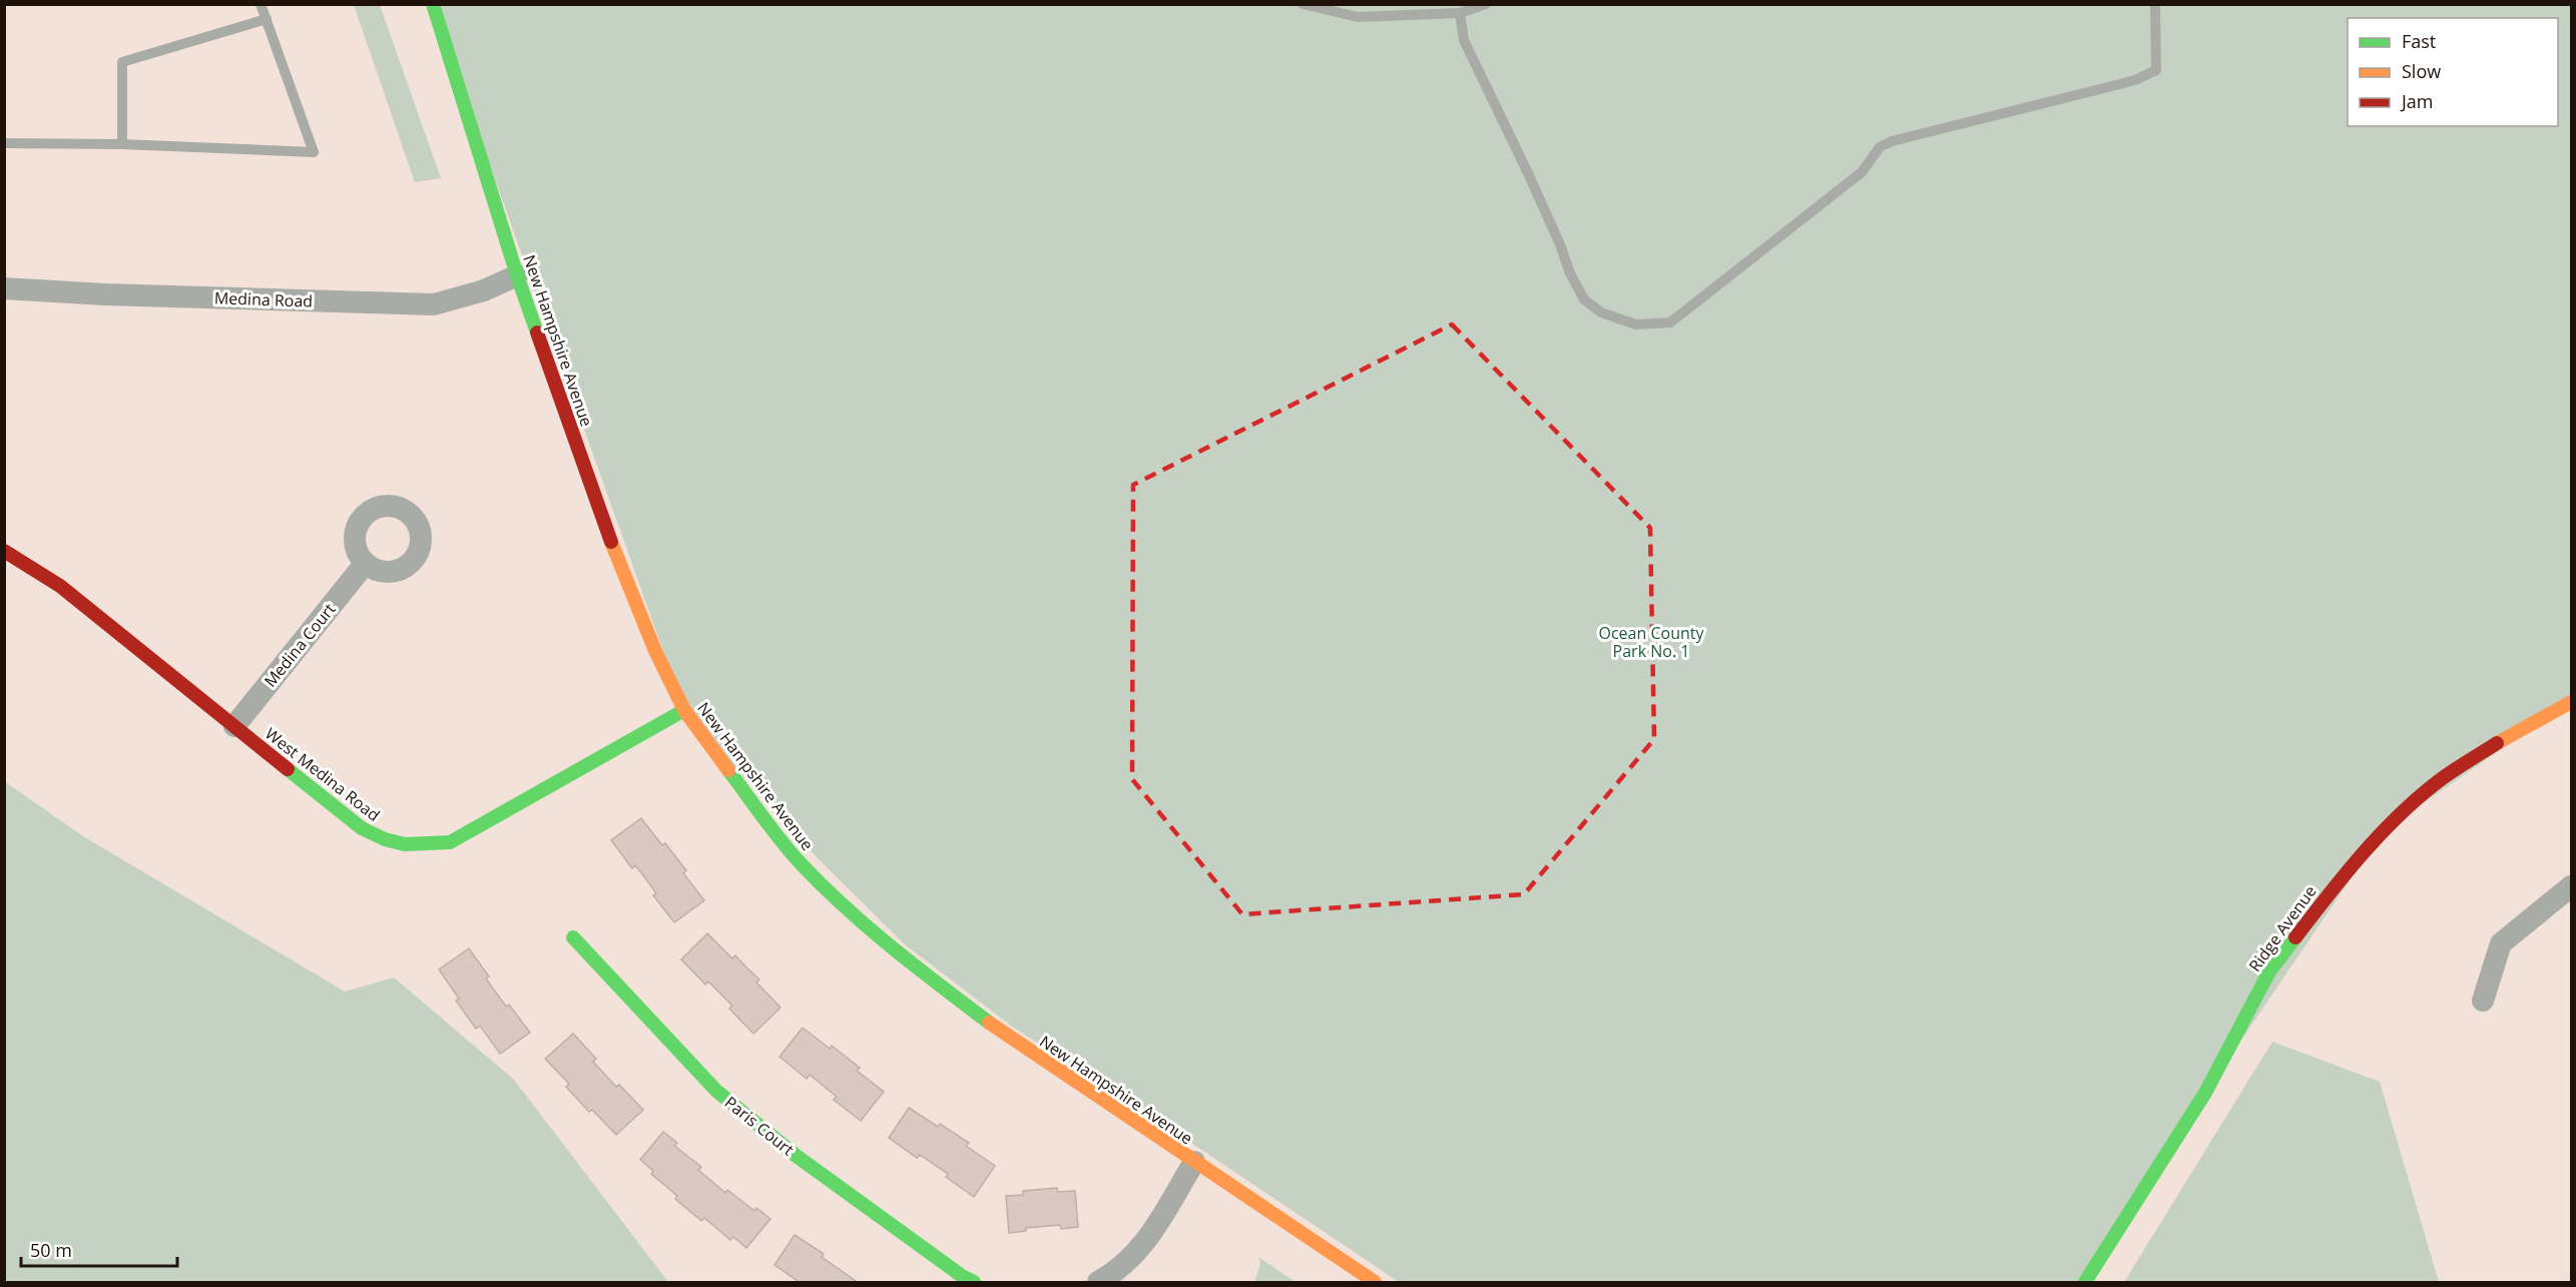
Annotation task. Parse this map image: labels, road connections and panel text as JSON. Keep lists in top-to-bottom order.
{
  "streets": {
    "street": [
      "Medina Road",
      "New Hampshire Avenue",
      "Medina Court",
      "West Medina Road",
      "Ridge Avenue",
      "Paris Court"
    ]
  },
  "crossings": [
    ["Medina Road", "New Hampshire Avenue"],
    ["New Hampshire Avenue", "West Medina Road"],
    ["Medina Court", "West Medina Road"]
  ],
  "parks": ["Ocean County Park No. 1"],
  "legend": ["Fast", "Slow", "Jam"],
  "scale_bar": "50 m"
}
